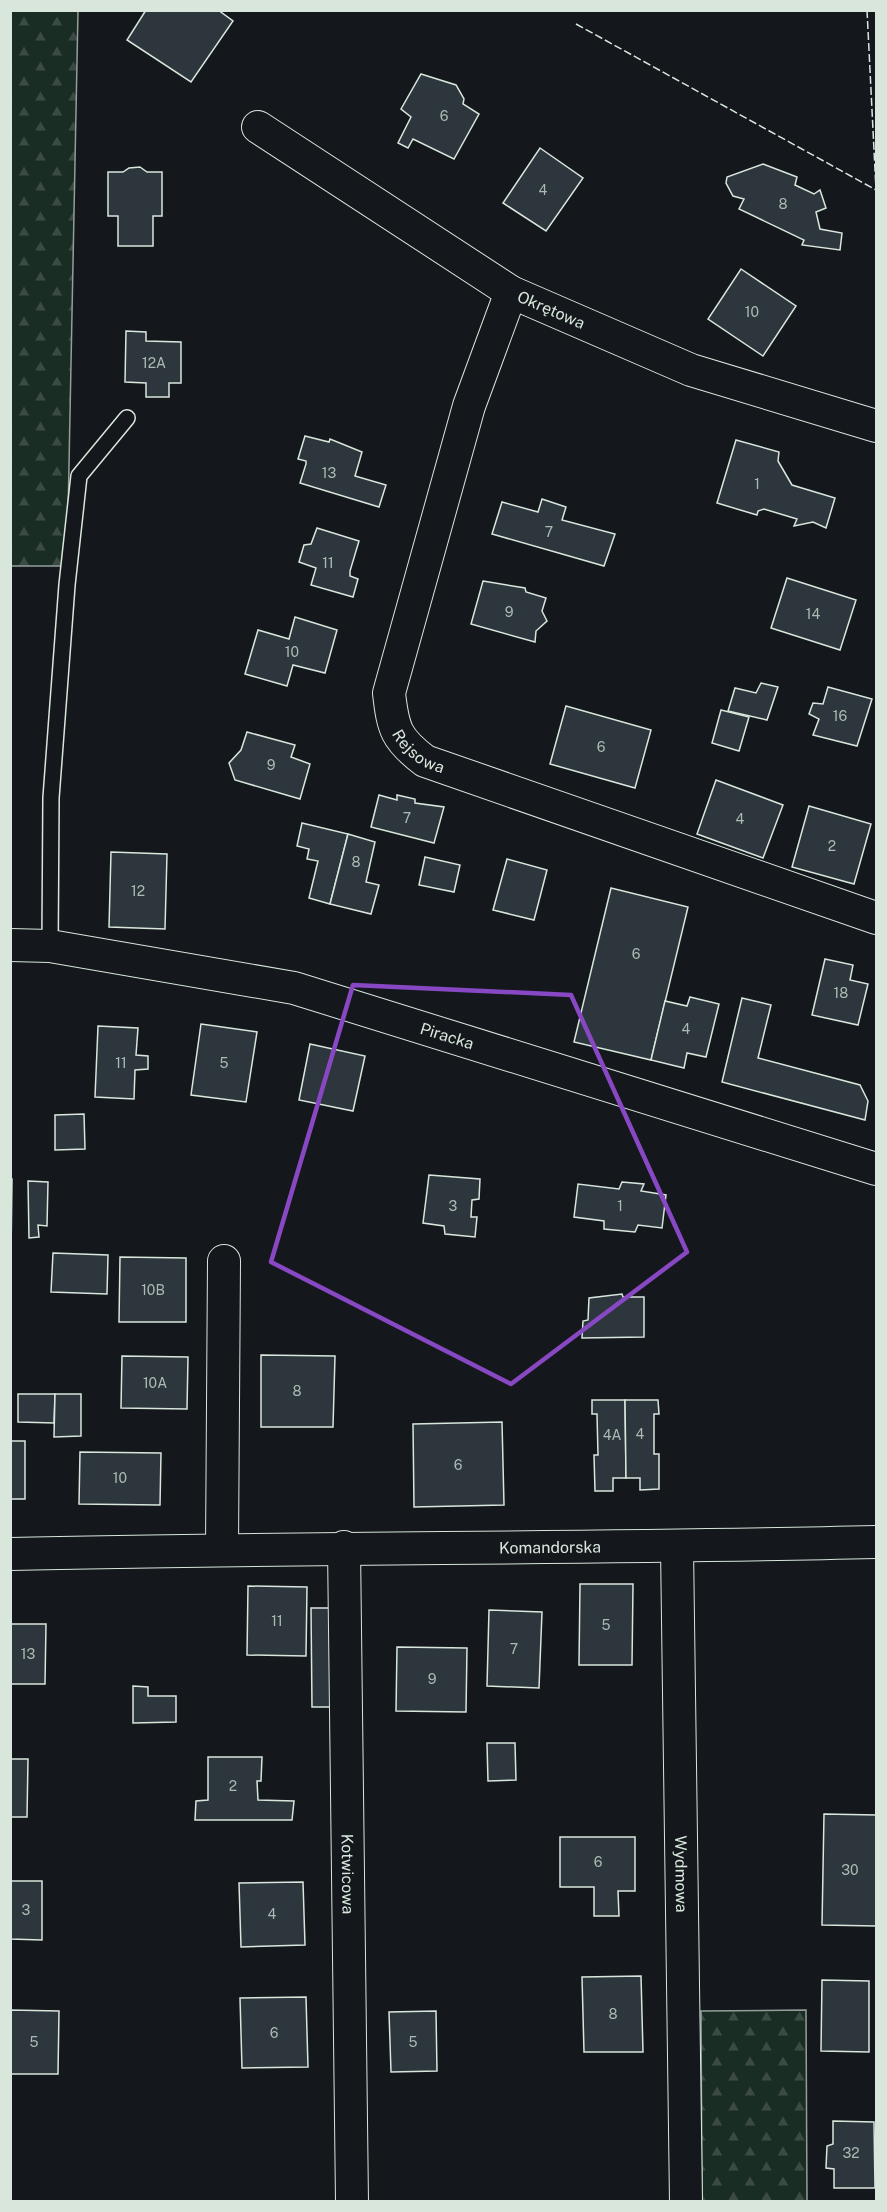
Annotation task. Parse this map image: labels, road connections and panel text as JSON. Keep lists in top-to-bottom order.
{
  "streets": {
    "street": [
      "Okrętowa",
      "Rejsowa",
      "Piracka",
      "Komandorska",
      "Kotwicowa",
      "Wydmowa"
    ]
  },
  "crossings": [
    ["Okrętowa", "Rejsowa"],
    ["Komandorska", "Kotwicowa"],
    ["Komandorska", "Wydmowa"]
  ],
  "house_numbers": [
    "6",
    "4",
    "8",
    "10",
    "12A",
    "13",
    "1",
    "7",
    "11",
    "9",
    "14",
    "10",
    "16",
    "6",
    "9",
    "7",
    "4",
    "2",
    "8",
    "12",
    "6",
    "18",
    "4",
    "11",
    "5",
    "3",
    "1",
    "10B",
    "10A",
    "8",
    "4",
    "4A",
    "6",
    "10",
    "11",
    "5",
    "7",
    "13",
    "9",
    "2",
    "6",
    "30",
    "3",
    "4",
    "8",
    "6",
    "5",
    "5",
    "32"
  ]
}
